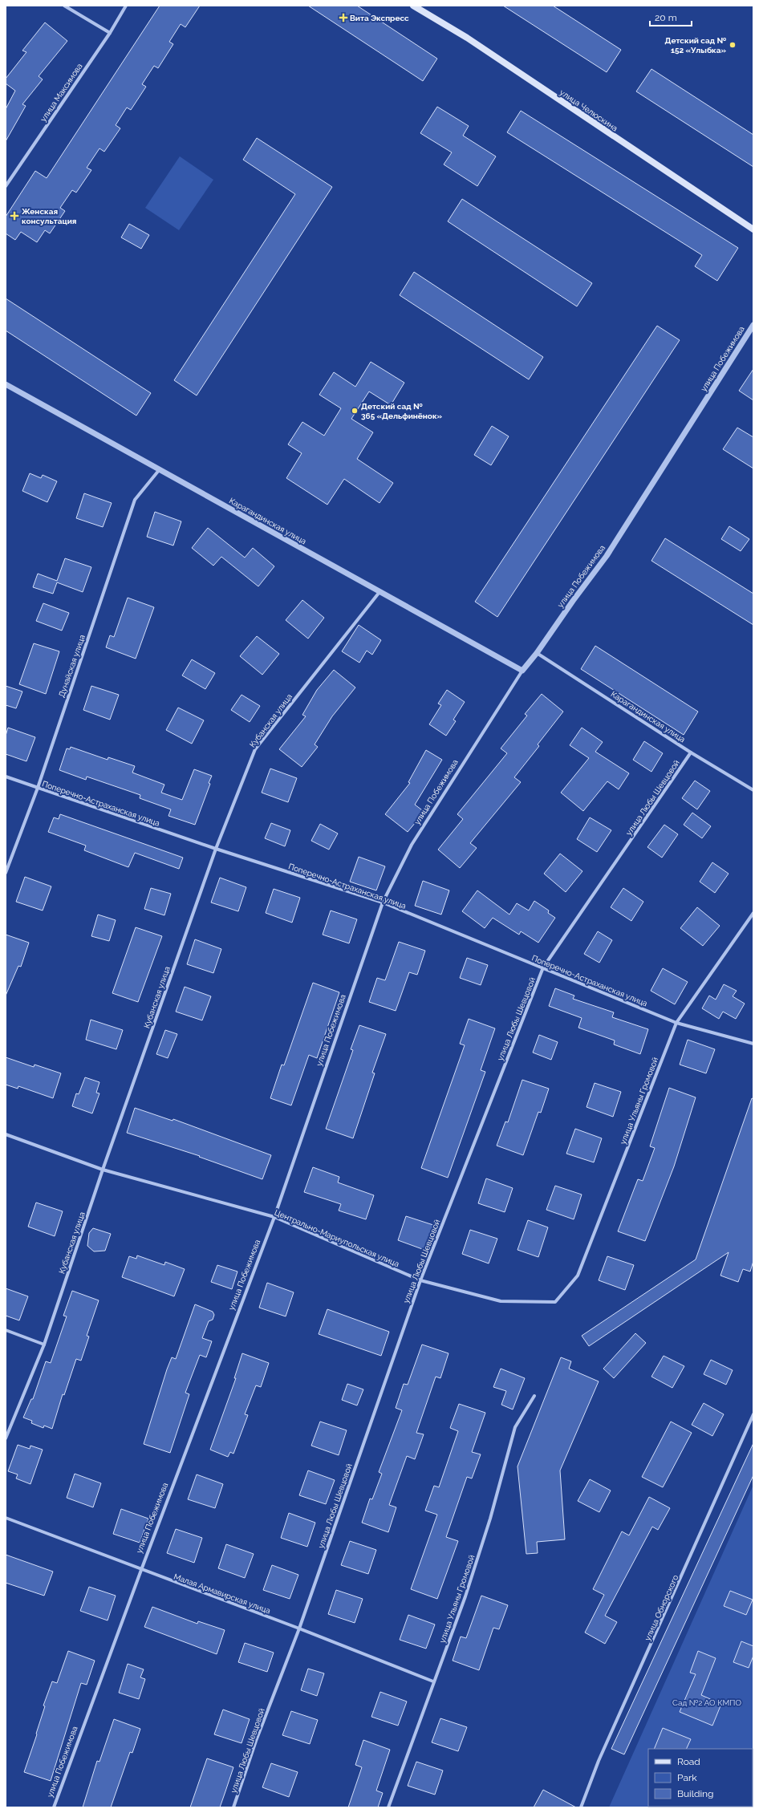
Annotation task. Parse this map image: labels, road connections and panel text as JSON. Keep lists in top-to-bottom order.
{
  "streets": {
    "main road": ["улица Челюскина"],
    "street": [
      "улица Максимова",
      "улица Побежимова",
      "Карагандинская улица",
      "Дунайская улица",
      "Кубанская улица",
      "улица Любы Шевцовой",
      "Поперечно-Астраханская улица",
      "улица Ульяны Громовой",
      "Центрально-Мариупольская улица",
      "Малая Армавирская улица",
      "улица Обнорского"
    ]
  },
  "crossings": [
    ["улица Побежимова", "Карагандинская улица"],
    ["улица Побежимова", "Поперечно-Астраханская улица"],
    ["улица Побежимова", "Центрально-Мариупольская улица"],
    ["улица Побежимова", "Малая Армавирская улица"],
    ["Карагандинская улица", "Дунайская улица"],
    ["Карагандинская улица", "Кубанская улица"],
    ["Карагандинская улица", "улица Любы Шевцовой"],
    ["Дунайская улица", "Поперечно-Астраханская улица"],
    ["Кубанская улица", "Поперечно-Астраханская улица"],
    ["Кубанская улица", "Центрально-Мариупольская улица"],
    ["улица Любы Шевцовой", "Поперечно-Астраханская улица"],
    ["улица Любы Шевцовой", "Центрально-Мариупольская улица"],
    ["улица Любы Шевцовой", "Малая Армавирская улица"],
    ["Поперечно-Астраханская улица", "улица Ульяны Громовой"],
    ["улица Ульяны Громовой", "Центрально-Мариупольская улица"],
    ["улица Ульяны Громовой", "Малая Армавирская улица"]
  ],
  "parks": ["Сад №2 АО КМПО"],
  "places": {
    "health": ["Вита Экспресс", "Женская консультация"],
    "other": ["Детский сад № 152 «Улыбка»", "Детский сад № 365 «Дельфинёнок»"]
  },
  "legend": ["Road", "Park", "Building"],
  "scale_bar": "20 m"
}
